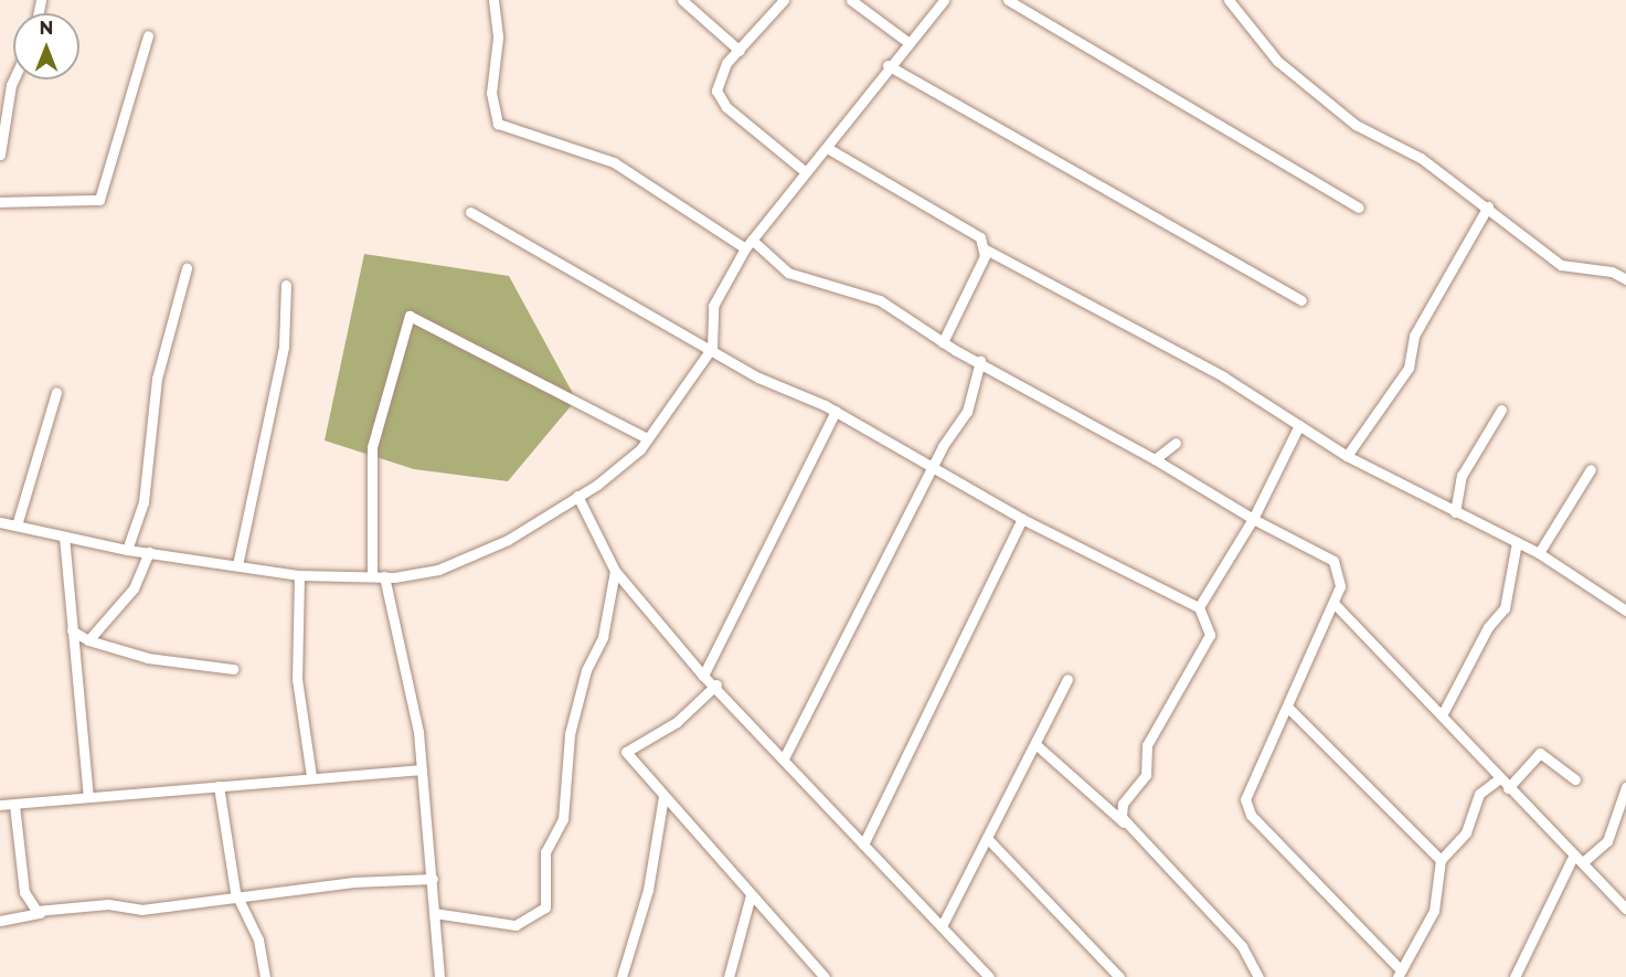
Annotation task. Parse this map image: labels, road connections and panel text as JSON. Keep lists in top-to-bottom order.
{
  "north": "top"
}
